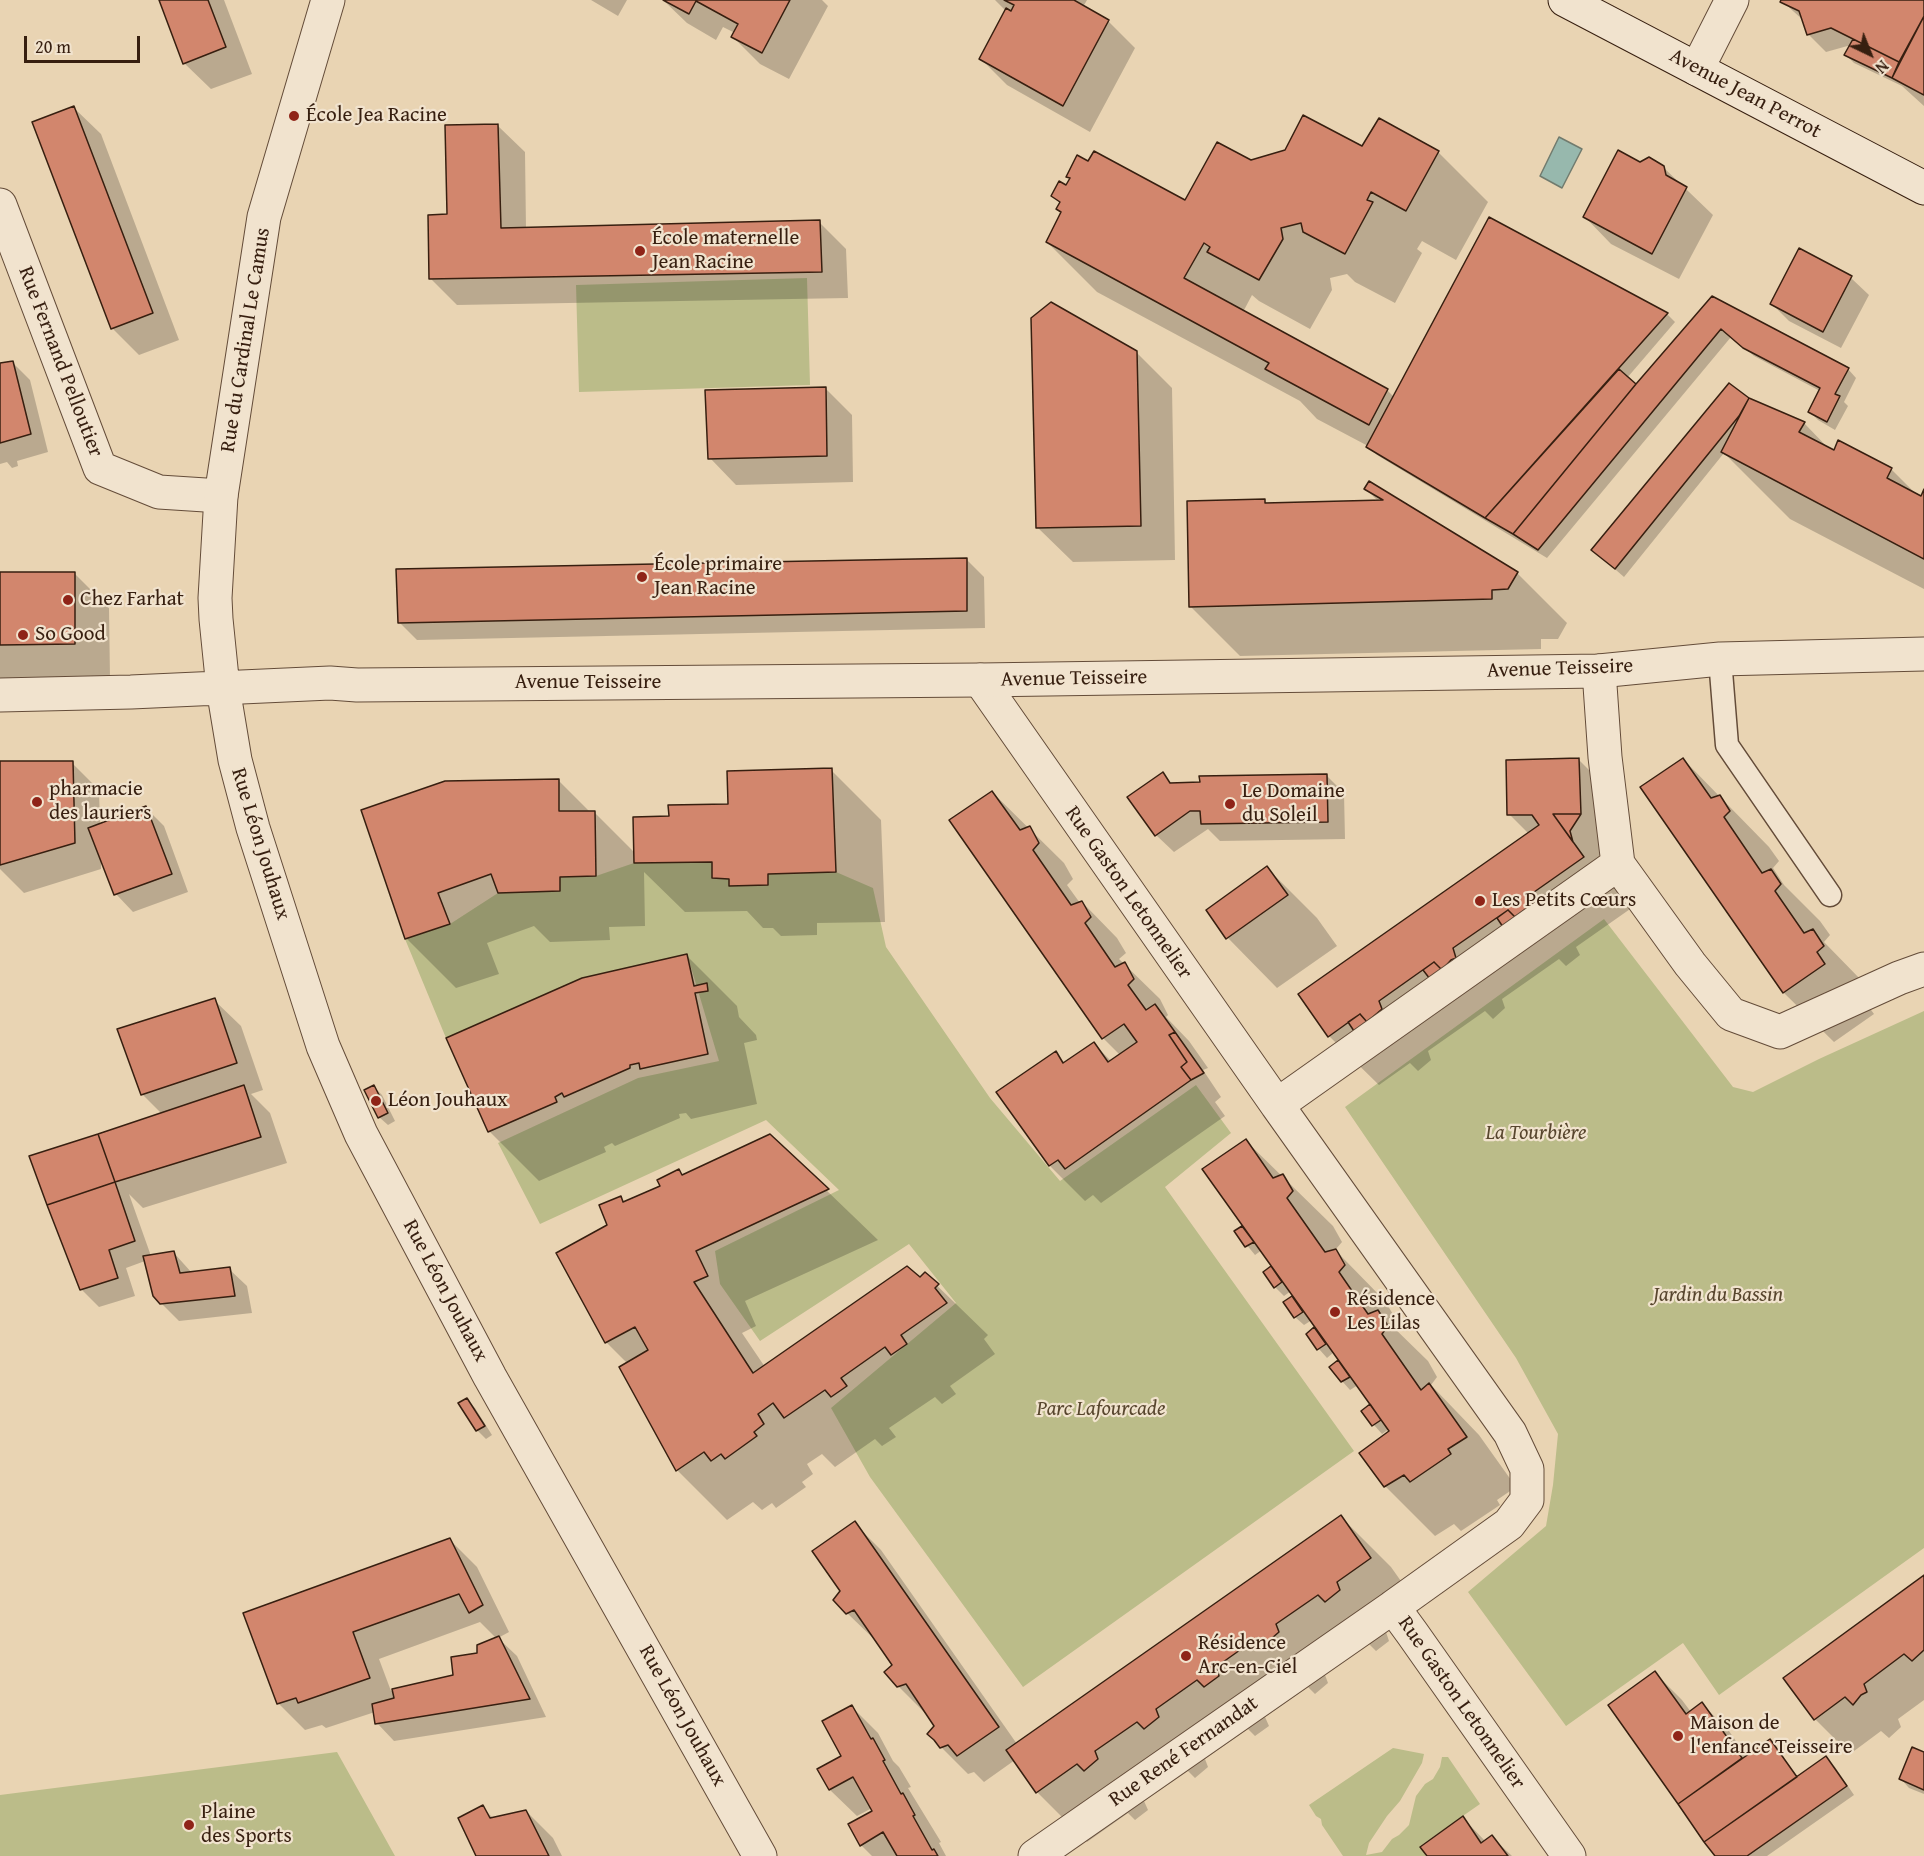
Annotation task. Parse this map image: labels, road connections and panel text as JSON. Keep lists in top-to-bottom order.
{
  "streets": {
    "street": [
      "Avenue Jean Perrot",
      "Rue du Cardinal Le Camus",
      "Rue Fernand Pelloutier",
      "Avenue Teisseire",
      "Rue Léon Jouhaux",
      "Rue Gaston Letonnelier",
      "Rue René Fernandat"
    ]
  },
  "crossings": [
    ["Rue du Cardinal Le Camus", "Rue Fernand Pelloutier"],
    ["Rue du Cardinal Le Camus", "Avenue Teisseire"],
    ["Rue du Cardinal Le Camus", "Rue Léon Jouhaux"],
    ["Avenue Teisseire", "Rue Léon Jouhaux"],
    ["Avenue Teisseire", "Rue Gaston Letonnelier"],
    ["Rue Gaston Letonnelier", "Rue René Fernandat"]
  ],
  "parks": ["La Tourbière", "Jardin du Bassin", "Parc Lafourcade"],
  "places": [
    "École Jea Racine",
    "École maternelle Jean Racine",
    "École primaire Jean Racine",
    "Chez Farhat",
    "So Good",
    "pharmacie des lauriers",
    "Le Domaine du Soleil",
    "Les Petits Cœurs",
    "Léon Jouhaux",
    "Résidence Les Lilas",
    "Résidence Arc-en-Ciel",
    "Maison de l'enfance Teisseire",
    "Plaine des Sports"
  ],
  "scale_bar": "20 m",
  "north": "bottom right"
}
